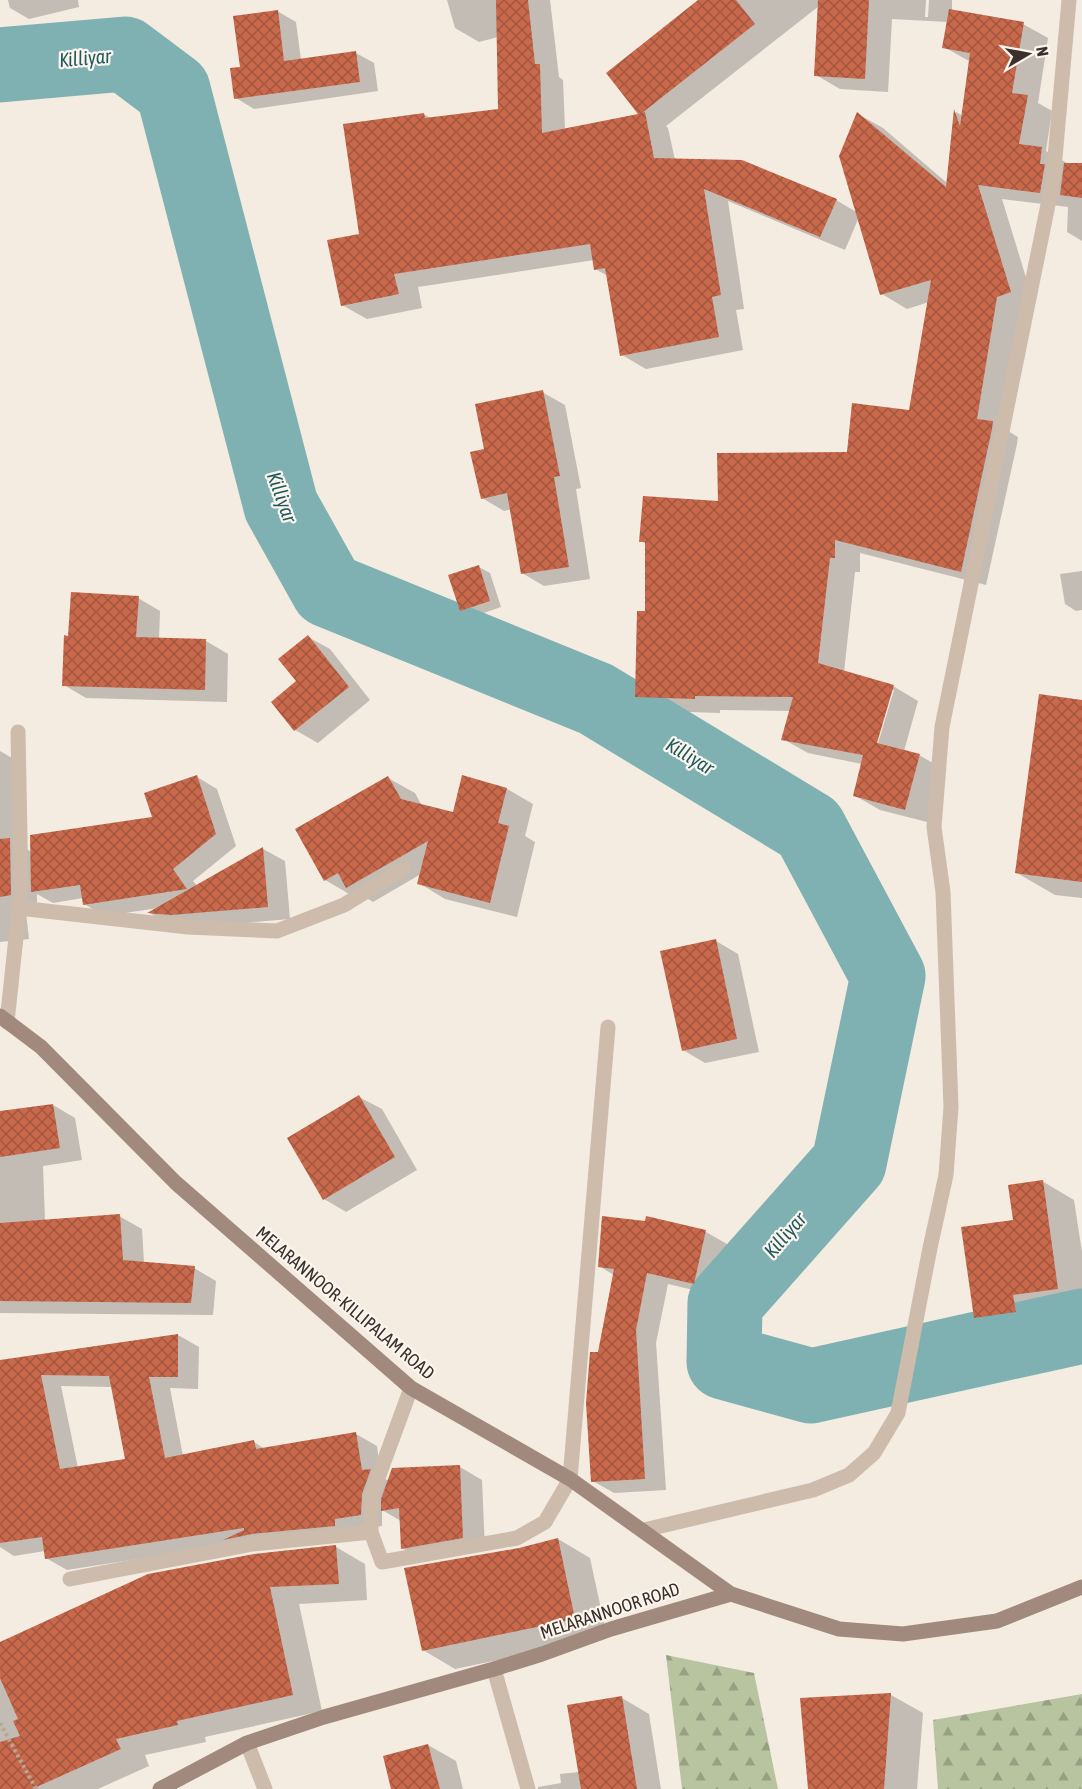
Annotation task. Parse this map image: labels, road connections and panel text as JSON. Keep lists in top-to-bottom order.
{
  "streets": {
    "street": ["MELARANNOOR-KILLIPALAM ROAD", "MELARANNOOR ROAD"]
  },
  "crossings": [
    ["MELARANNOOR-KILLIPALAM ROAD", "MELARANNOOR ROAD"]
  ],
  "water": ["Killiyar"],
  "north": "right"
}
